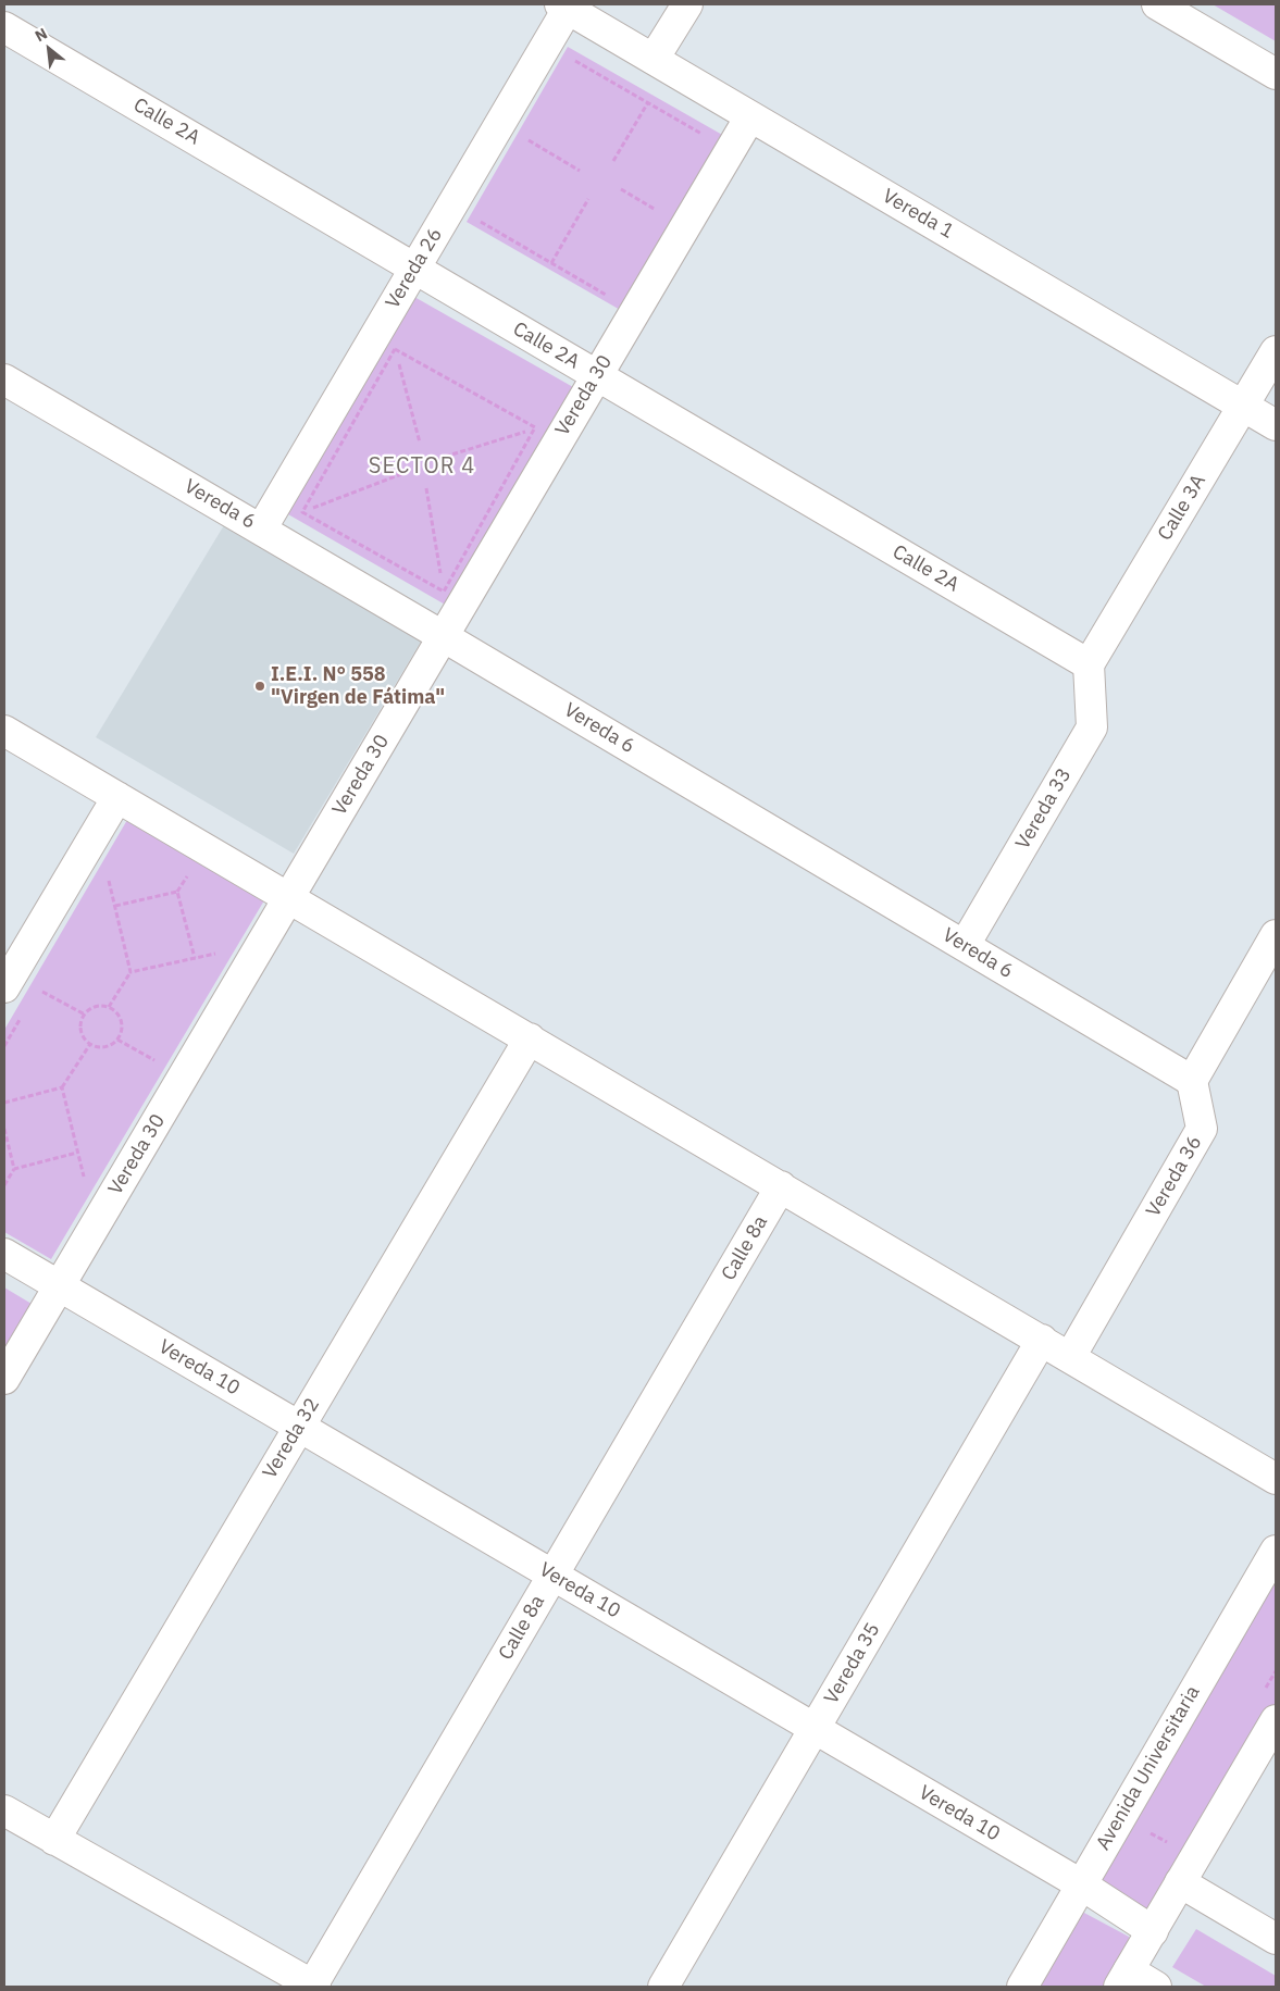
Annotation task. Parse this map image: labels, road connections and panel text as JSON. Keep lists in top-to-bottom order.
{
  "streets": {
    "street": [
      "Calle 2A",
      "Vereda 1",
      "Vereda 26",
      "Vereda 30",
      "Vereda 6",
      "Calle 3A",
      "Vereda 33",
      "Vereda 36",
      "Calle 8a",
      "Vereda 10",
      "Vereda 32",
      "Vereda 35",
      "Avenida Universitaria"
    ]
  },
  "crossings": [
    ["Calle 2A", "Vereda 26"],
    ["Calle 2A", "Vereda 30"],
    ["Calle 2A", "Calle 3A"],
    ["Calle 2A", "Vereda 33"],
    ["Vereda 1", "Vereda 26"],
    ["Vereda 1", "Vereda 30"],
    ["Vereda 1", "Calle 3A"],
    ["Vereda 26", "Vereda 6"],
    ["Vereda 30", "Vereda 6"],
    ["Vereda 30", "Vereda 10"],
    ["Vereda 6", "Vereda 33"],
    ["Vereda 6", "Vereda 36"],
    ["Calle 3A", "Vereda 33"],
    ["Calle 8a", "Vereda 10"],
    ["Vereda 10", "Vereda 32"],
    ["Vereda 10", "Vereda 35"],
    ["Vereda 10", "Avenida Universitaria"]
  ],
  "districts": ["SECTOR 4"],
  "places": ["I.E.I. N° 558 \"Virgen de Fátima\""],
  "north": "top left"
}
